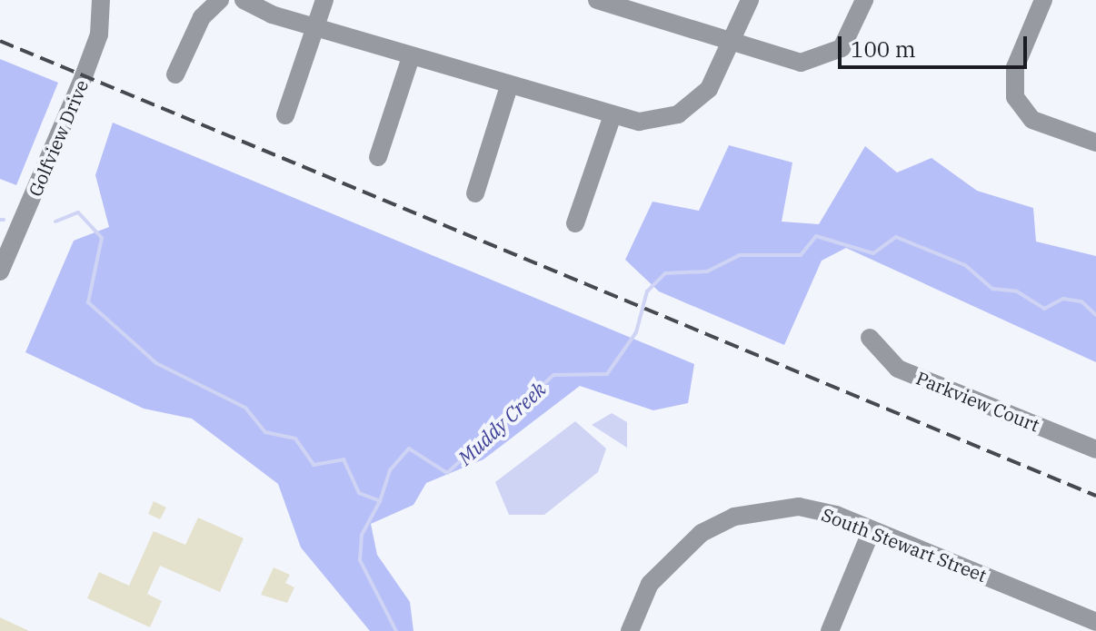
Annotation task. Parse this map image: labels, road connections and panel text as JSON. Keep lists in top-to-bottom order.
{
  "streets": {
    "street": ["Golfview Drive", "Parkview Court", "South Stewart Street"]
  },
  "water": ["Muddy Creek"],
  "scale_bar": "100 m"
}
